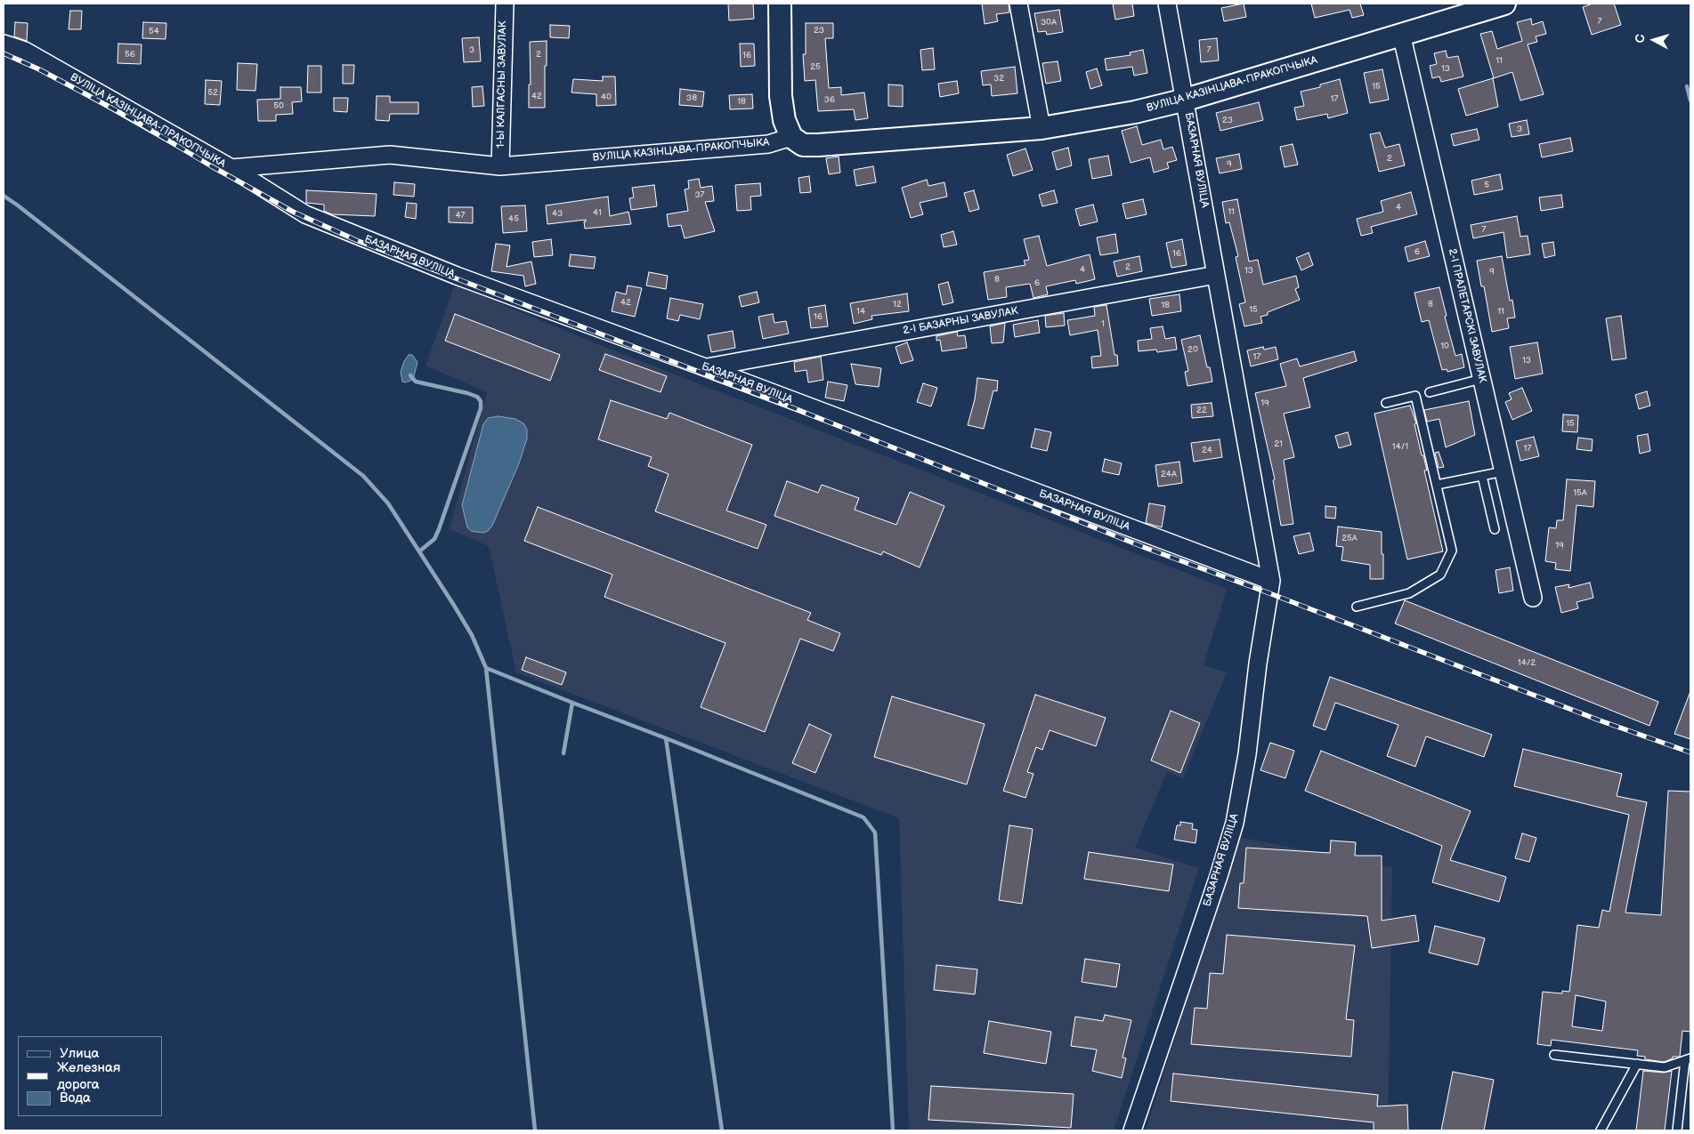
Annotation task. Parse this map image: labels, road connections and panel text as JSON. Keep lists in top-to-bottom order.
{
  "streets": {
    "street": [
      "1-Ы КАЛГАСНЫ ЗАВУЛАК",
      "ВУЛІЦА КАЗІНЦАВА-ПРАКОПЧЫКА",
      "БАЗАРНАЯ ВУЛІЦА",
      "2-І ПРАЛЕТАРСКІ ЗАВУЛАК",
      "2-І БАЗАРНЫ ЗАВУЛАК"
    ]
  },
  "crossings": [
    ["1-Ы КАЛГАСНЫ ЗАВУЛАК", "ВУЛІЦА КАЗІНЦАВА-ПРАКОПЧЫКА"],
    ["ВУЛІЦА КАЗІНЦАВА-ПРАКОПЧЫКА", "БАЗАРНАЯ ВУЛІЦА"],
    ["ВУЛІЦА КАЗІНЦАВА-ПРАКОПЧЫКА", "2-І ПРАЛЕТАРСКІ ЗАВУЛАК"],
    ["БАЗАРНАЯ ВУЛІЦА", "2-І БАЗАРНЫ ЗАВУЛАК"]
  ],
  "house_numbers": [
    "7",
    "30А",
    "23",
    "54",
    "3",
    "7",
    "56",
    "2",
    "16",
    "11",
    "25",
    "13",
    "32",
    "15",
    "52",
    "42",
    "40",
    "38",
    "17",
    "36",
    "18",
    "50",
    "23",
    "3",
    "2",
    "9",
    "5",
    "37",
    "4",
    "11",
    "41",
    "43",
    "47",
    "45",
    "7",
    "6",
    "16",
    "2",
    "4",
    "13",
    "9",
    "8",
    "6",
    "42",
    "12",
    "8",
    "18",
    "15",
    "14",
    "11",
    "16",
    "1",
    "10",
    "20",
    "17",
    "13",
    "19",
    "22",
    "15",
    "21",
    "14/1",
    "17",
    "24",
    "24А",
    "15А",
    "25А",
    "19",
    "14/2"
  ],
  "legend": ["Улица", "Железная дорога", "Вода"],
  "north": "left"
}
